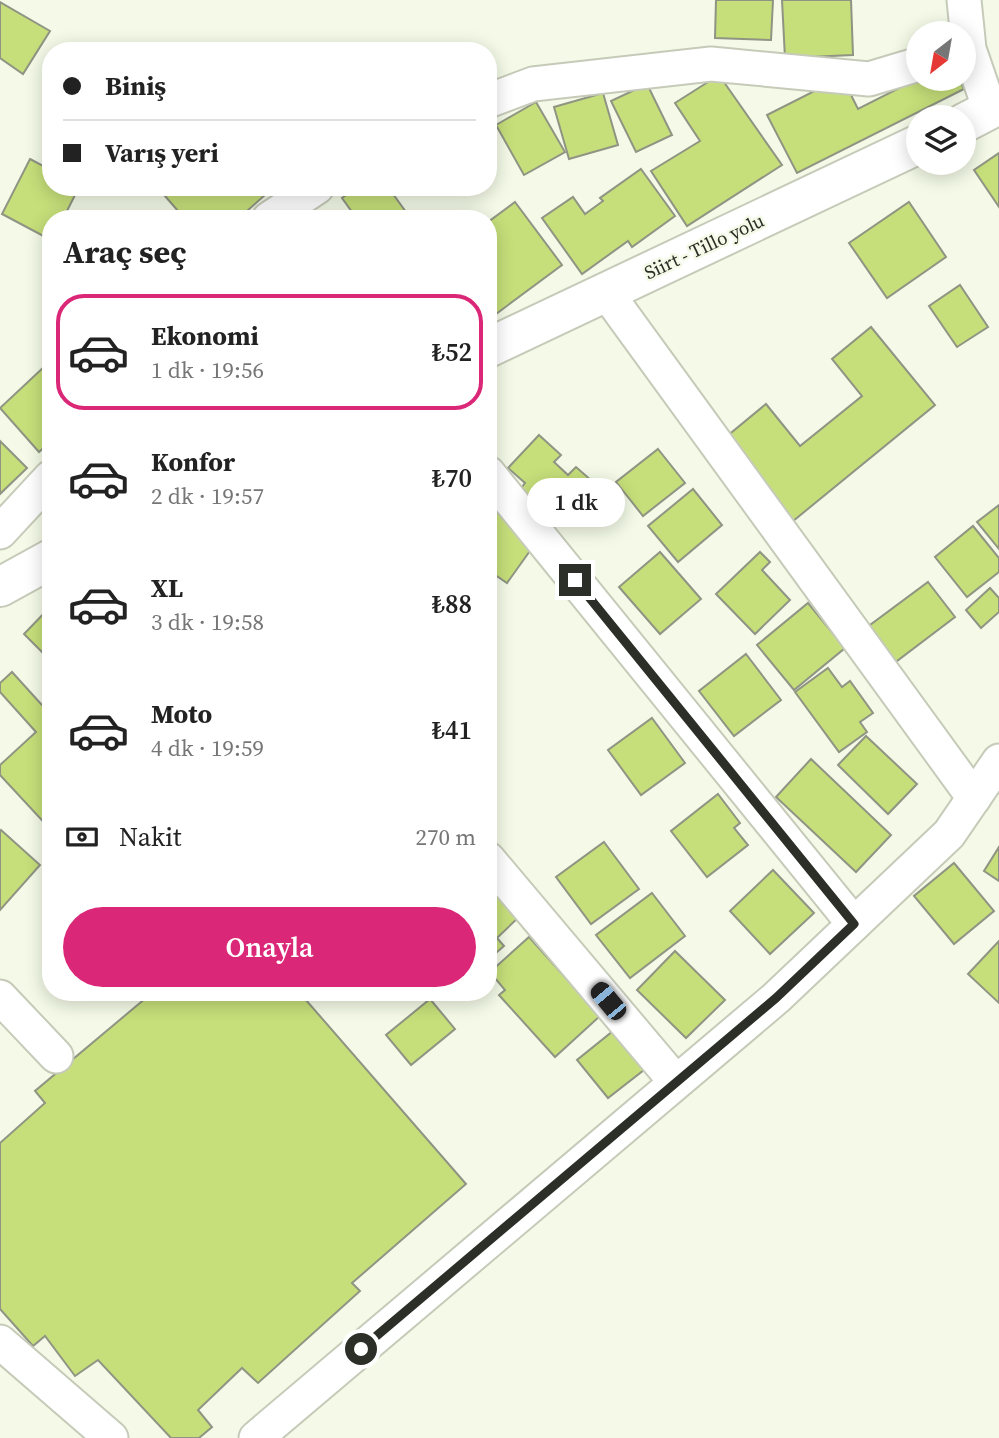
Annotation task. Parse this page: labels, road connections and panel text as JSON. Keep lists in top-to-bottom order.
{
  "streets": {
    "main road": ["Siirt - Tillo yolu"]
  },
  "north": "bottom left",
  "page": {
    "banner": ["Biniş", "Varış yeri"],
    "heading": "Araç seç",
    "list": [
      {
        "name": "Ekonomi",
        "note": "1 dk · 19:56",
        "value": "₺52"
      },
      {
        "name": "Konfor",
        "note": "2 dk · 19:57",
        "value": "₺70"
      },
      {
        "name": "XL",
        "note": "3 dk · 19:58",
        "value": "₺88"
      },
      {
        "name": "Moto",
        "note": "4 dk · 19:59",
        "value": "₺41"
      }
    ],
    "bubble": "1 dk",
    "pay": ["Nakit", "270 m"],
    "buttons": "Onayla"
  }
}
